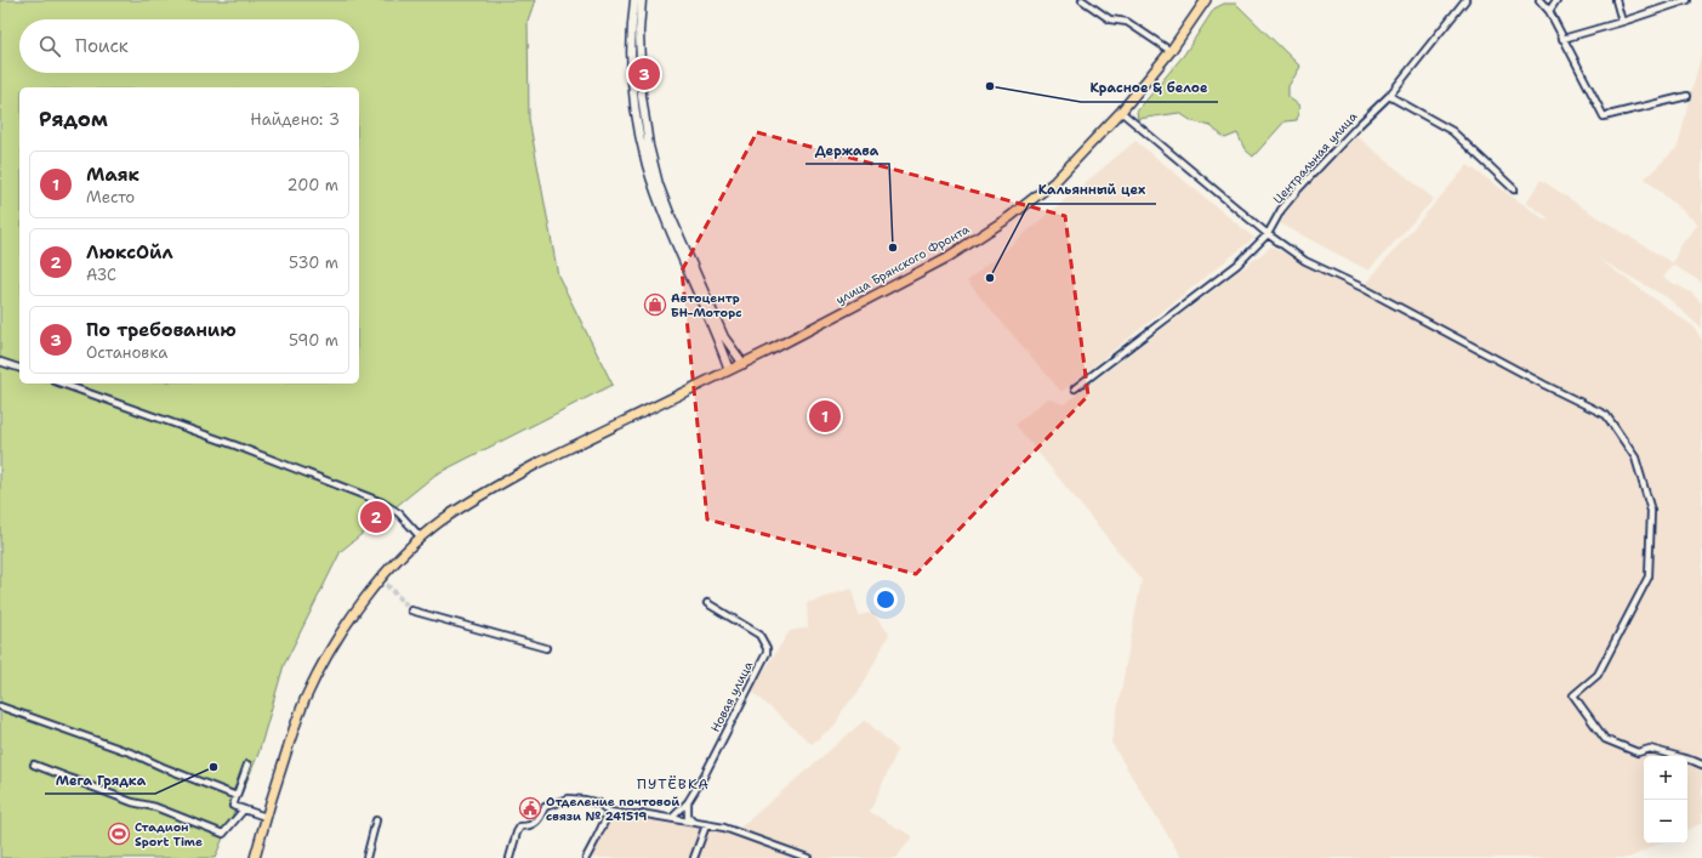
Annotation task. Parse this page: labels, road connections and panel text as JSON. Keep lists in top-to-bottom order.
{
  "streets": {
    "main road": ["улица Брянского Фронта"],
    "street": ["Центральная улица", "Новая улица"]
  },
  "districts": ["ПУТЁВКА"],
  "places": {
    "other": [
      "Красное & белое",
      "Держава",
      "Кальянный цех",
      "Мега Грядка"
    ],
    "shop": ["Автоцентр БН-Моторс"],
    "public building": ["Отделение почтовой связи № 241519"],
    "sports": ["Стадион Sport Time"]
  },
  "page": {
    "search": "Поиск",
    "pins": ["3", "1", "2"],
    "heading": ["Рядом", "Найдено: 3"],
    "list": [
      {
        "mark": "1",
        "name": "Маяк",
        "note": "Место",
        "value": "200 m"
      },
      {
        "mark": "2",
        "name": "ЛюксОйл",
        "note": "АЗС",
        "value": "530 m"
      },
      {
        "mark": "3",
        "name": "По требованию",
        "note": "Остановка",
        "value": "590 m"
      }
    ],
    "map_buttons": ["+", "−"]
  }
}
